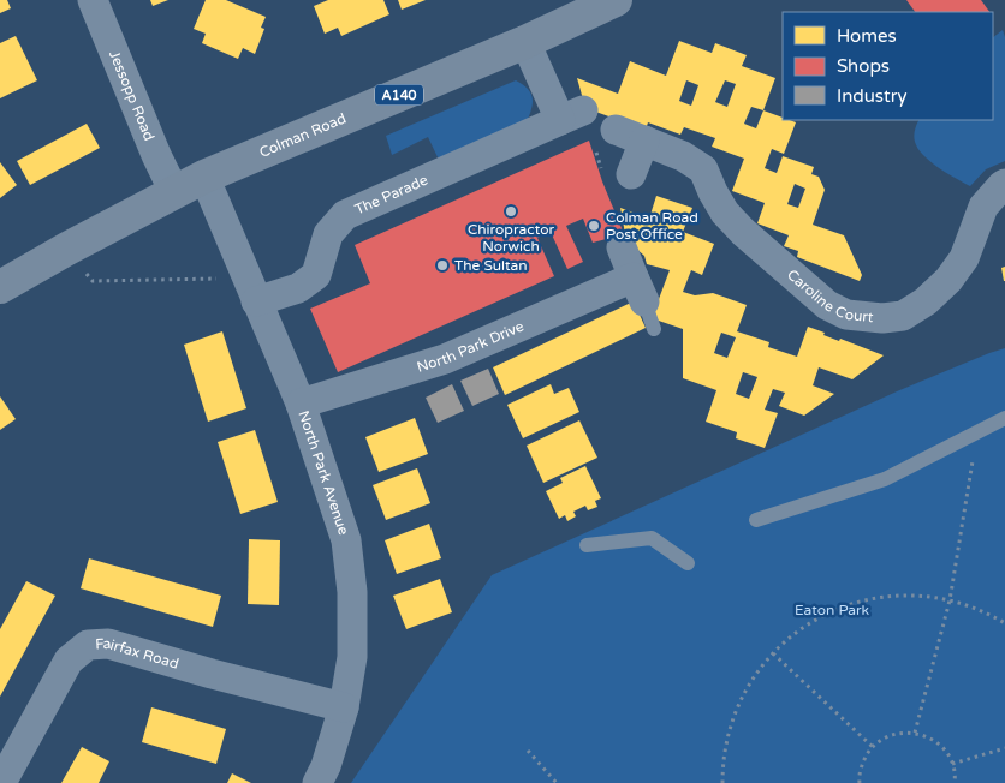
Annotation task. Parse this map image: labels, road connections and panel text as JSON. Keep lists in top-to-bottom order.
{
  "streets": {
    "highway": ["A140", "Colman Road"],
    "street": [
      "Jessopp Road",
      "The Parade",
      "Caroline Court",
      "North Park Drive",
      "North Park Avenue",
      "Fairfax Road"
    ]
  },
  "crossings": [
    ["Jessopp Road", "Colman Road"],
    ["Colman Road", "The Parade"],
    ["Colman Road", "North Park Avenue"],
    ["The Parade", "North Park Avenue"],
    ["North Park Drive", "North Park Avenue"],
    ["North Park Avenue", "Fairfax Road"]
  ],
  "parks": ["Eaton Park"],
  "places": ["Chiropractor Norwich", "Colman Road Post Office", "The Sultan"],
  "legend": ["Homes", "Shops", "Industry"]
}
